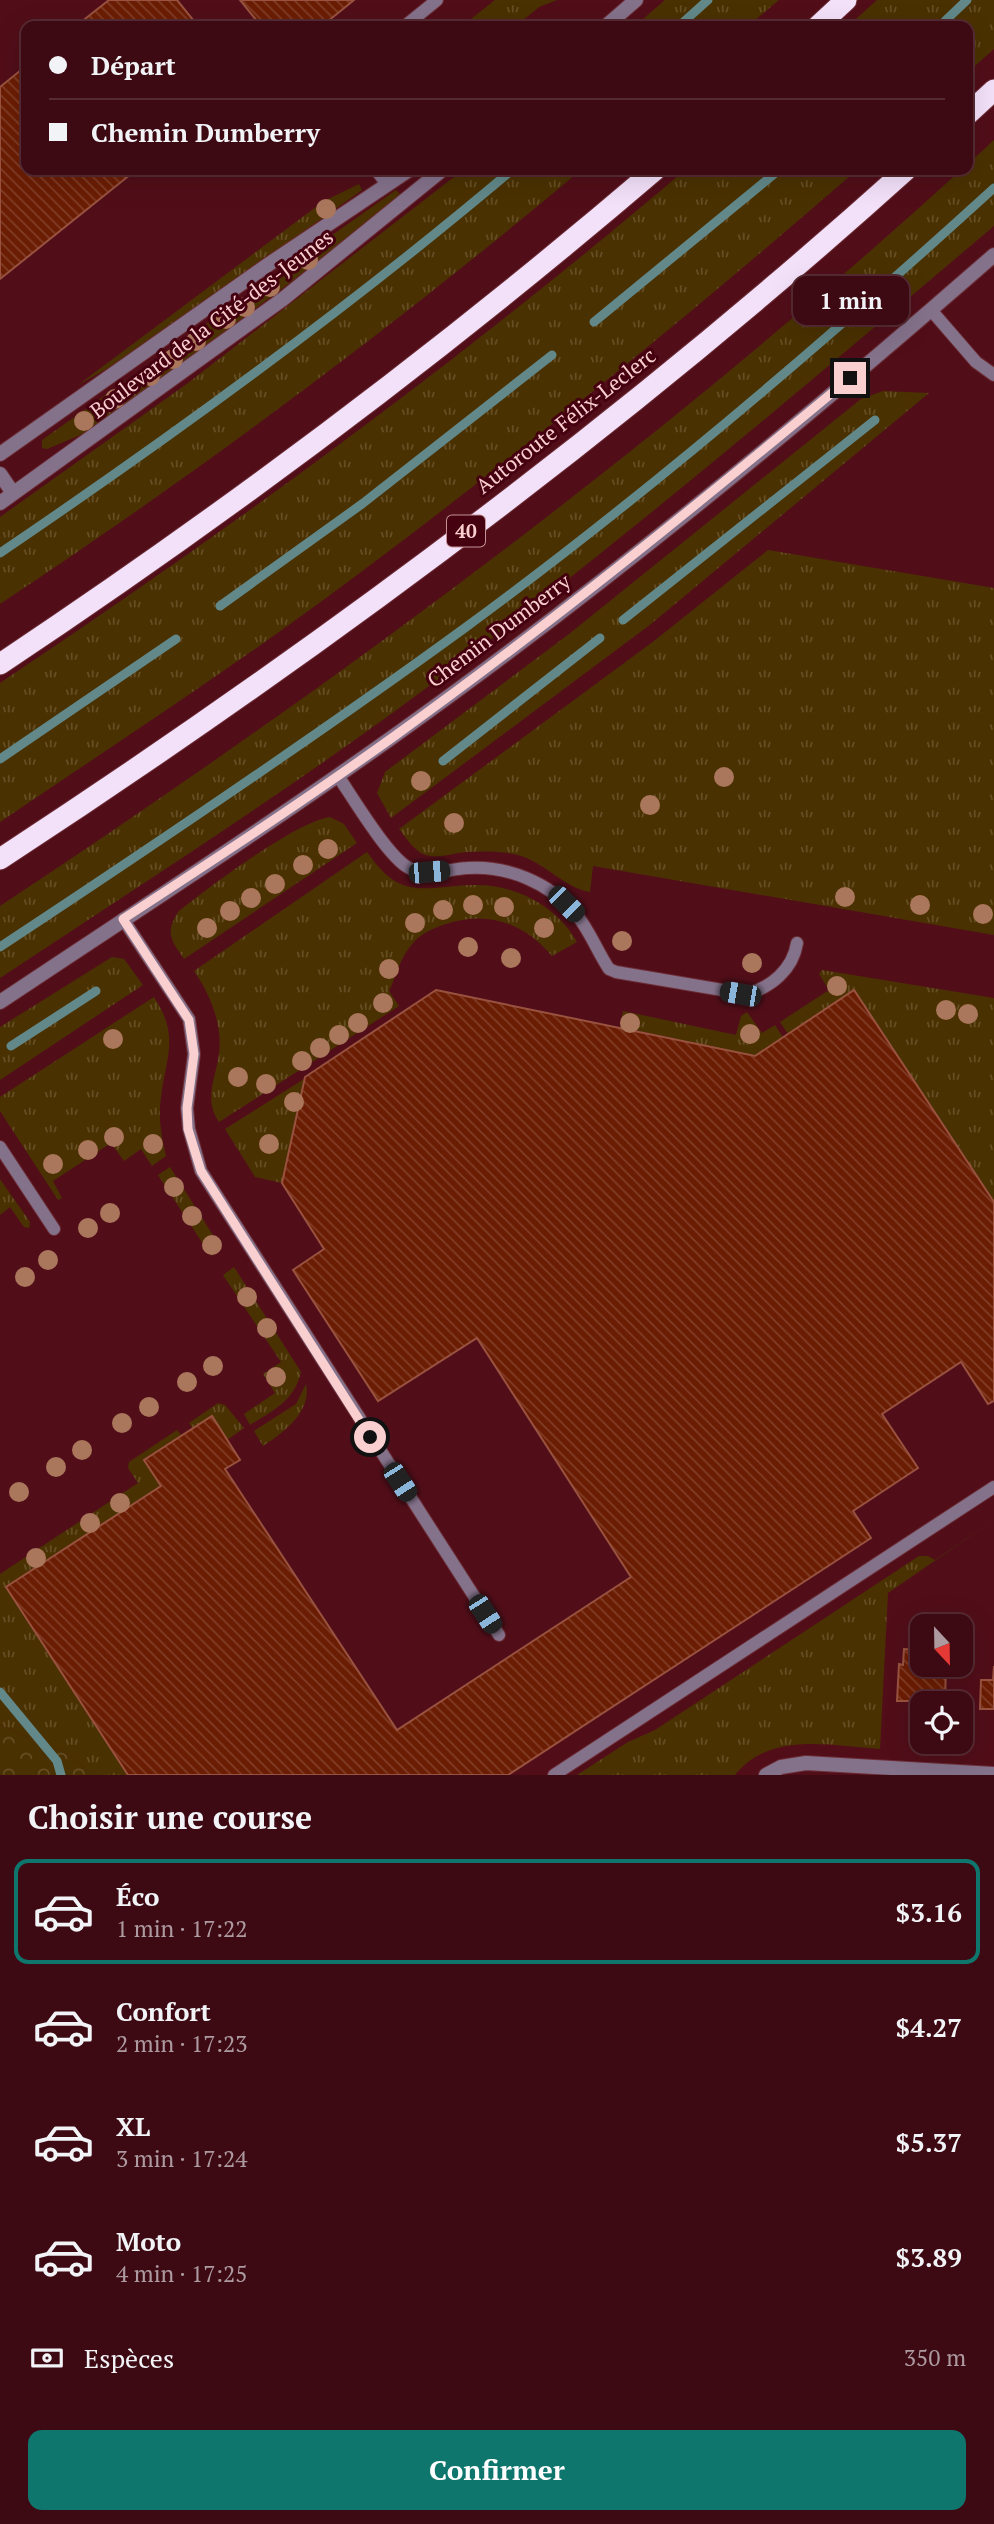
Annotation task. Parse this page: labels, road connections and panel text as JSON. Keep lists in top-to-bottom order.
{
  "streets": {
    "highway": ["Autoroute Félix-Leclerc", "40"],
    "street": ["Boulevard de la Cité-des-Jeunes", "Chemin Dumberry"]
  },
  "north": "bottom",
  "page": {
    "banner": ["Départ", "Chemin Dumberry"],
    "bubble": "1 min",
    "heading": "Choisir une course",
    "list": [
      {
        "name": "Éco",
        "note": "1 min · 17:22",
        "value": "$3.16"
      },
      {
        "name": "Confort",
        "note": "2 min · 17:23",
        "value": "$4.27"
      },
      {
        "name": "XL",
        "note": "3 min · 17:24",
        "value": "$5.37"
      },
      {
        "name": "Moto",
        "note": "4 min · 17:25",
        "value": "$3.89"
      }
    ],
    "pay": ["Espèces", "350 m"],
    "buttons": "Confirmer"
  }
}
